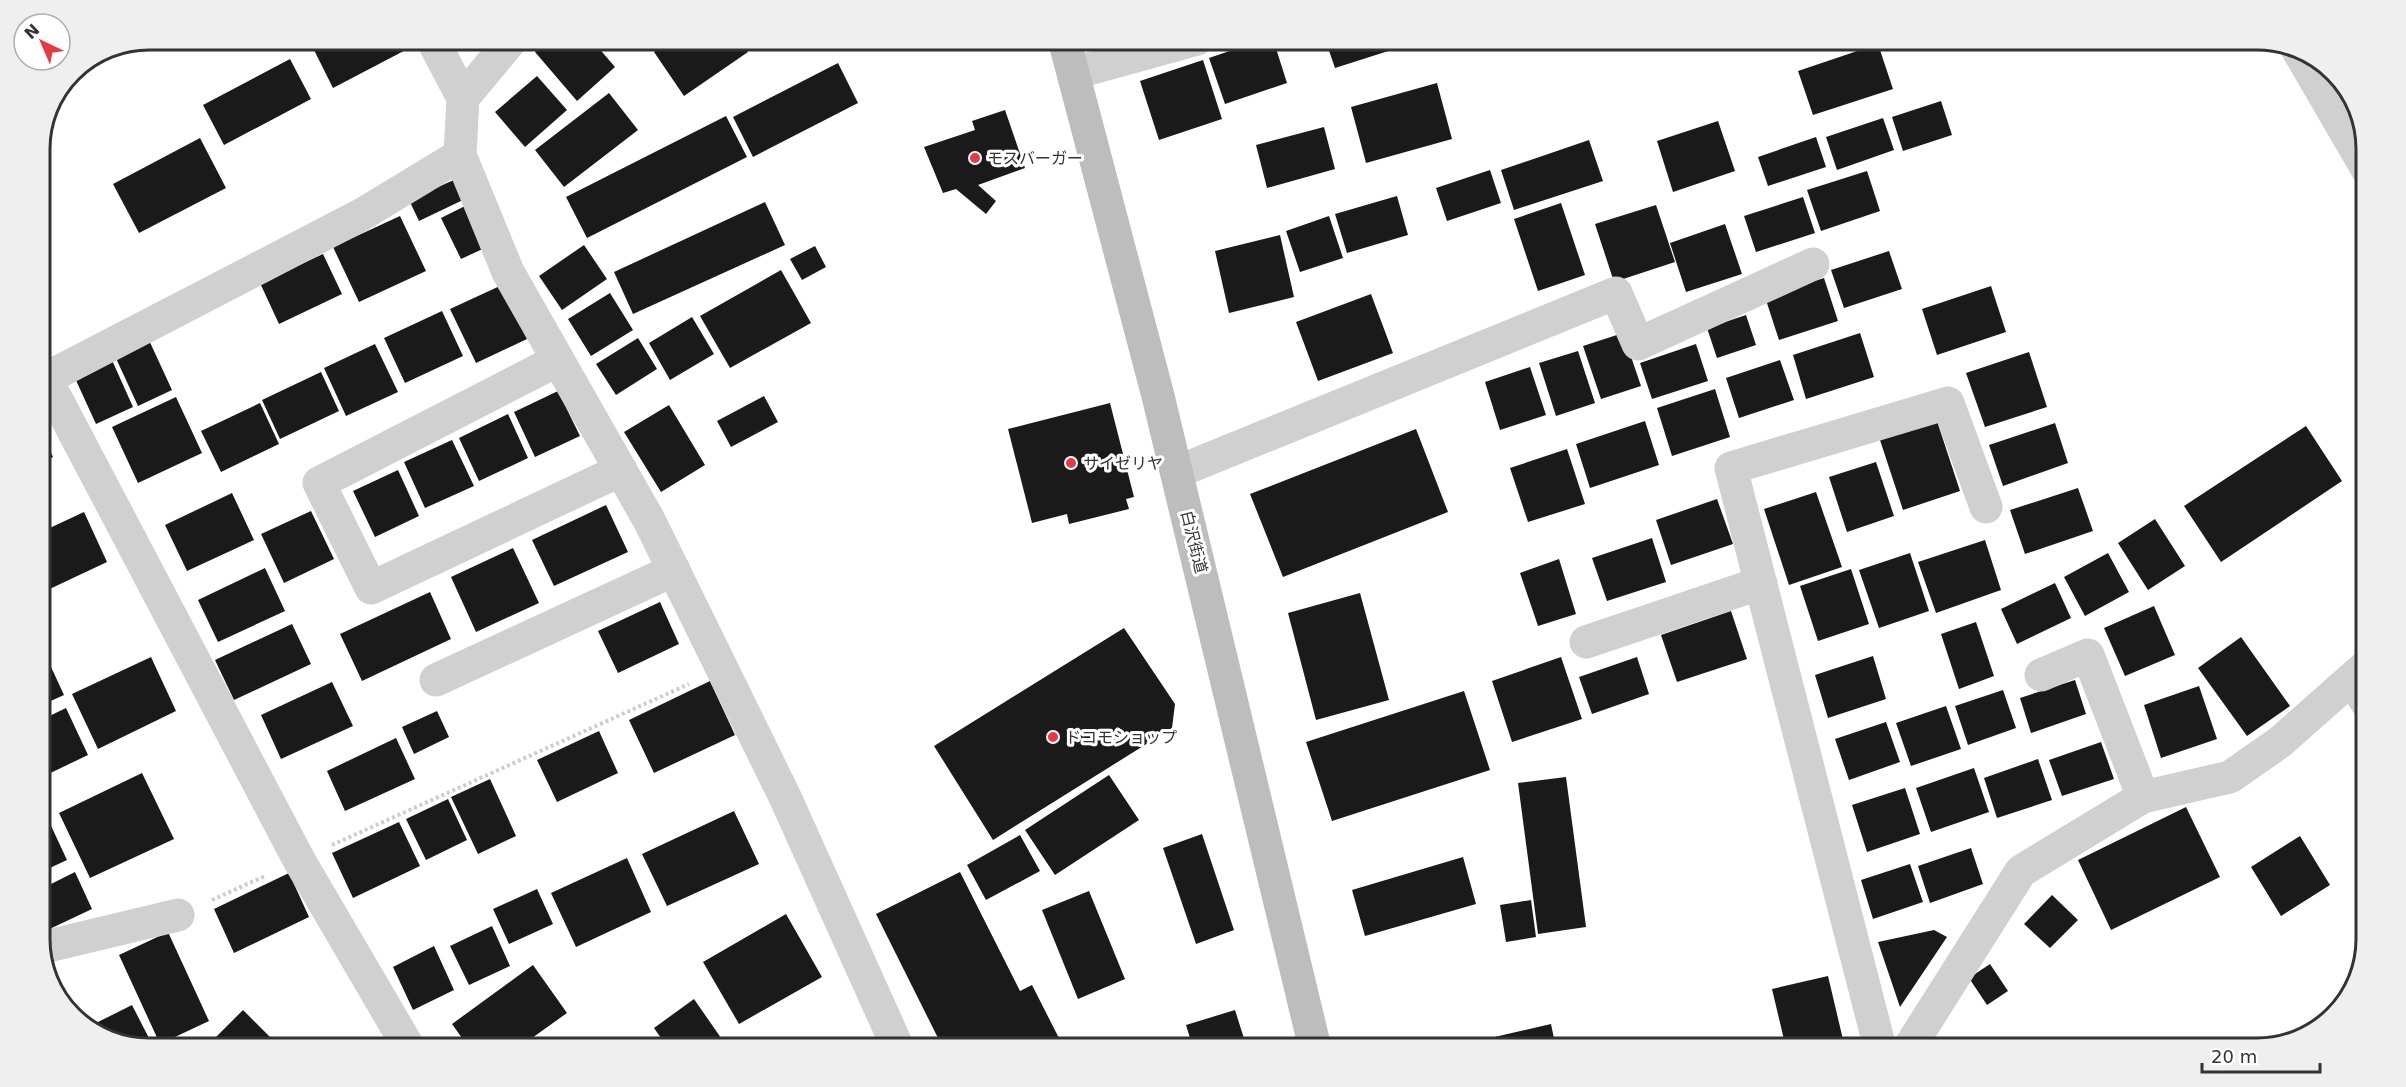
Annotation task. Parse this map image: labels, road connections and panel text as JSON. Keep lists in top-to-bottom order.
{
  "streets": {
    "main road": ["白沢街道"]
  },
  "places": ["モスバーガー", "サイゼリヤ", "ドコモショップ"],
  "scale_bar": "20 m",
  "north": "top left"
}
